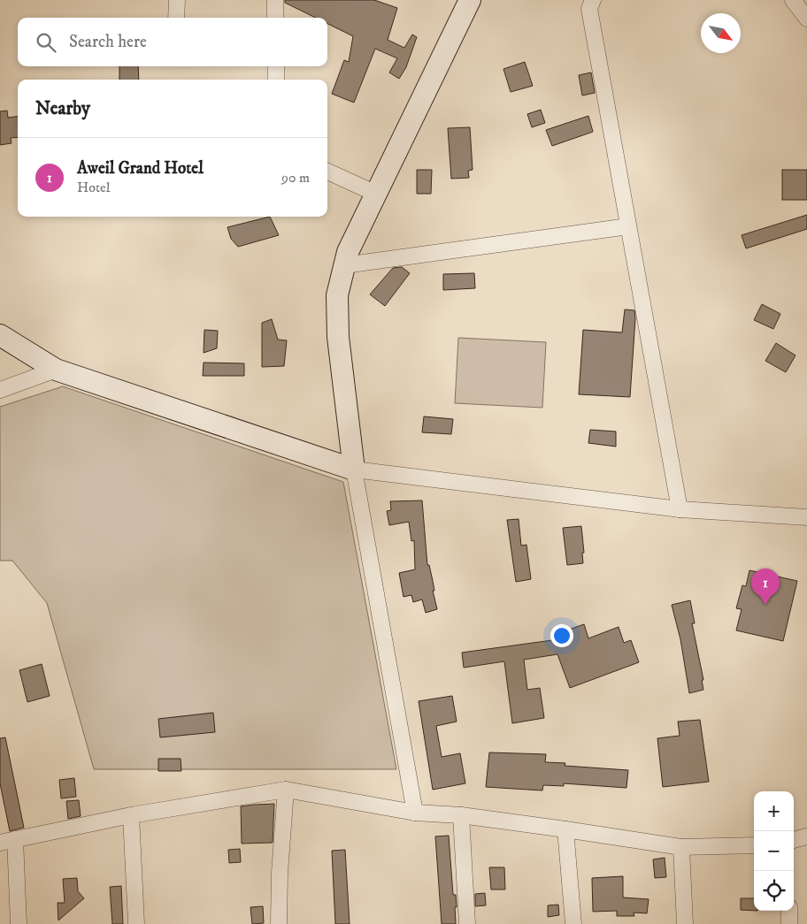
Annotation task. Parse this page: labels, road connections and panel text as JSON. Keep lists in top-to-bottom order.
{
  "north": "bottom right",
  "page": {
    "search": "Search here",
    "heading": "Nearby",
    "list": [
      {
        "mark": "1",
        "name": "Aweil Grand Hotel",
        "note": "Hotel",
        "value": "90 m"
      }
    ],
    "pins": "1",
    "map_buttons": ["+", "−"]
  }
}
